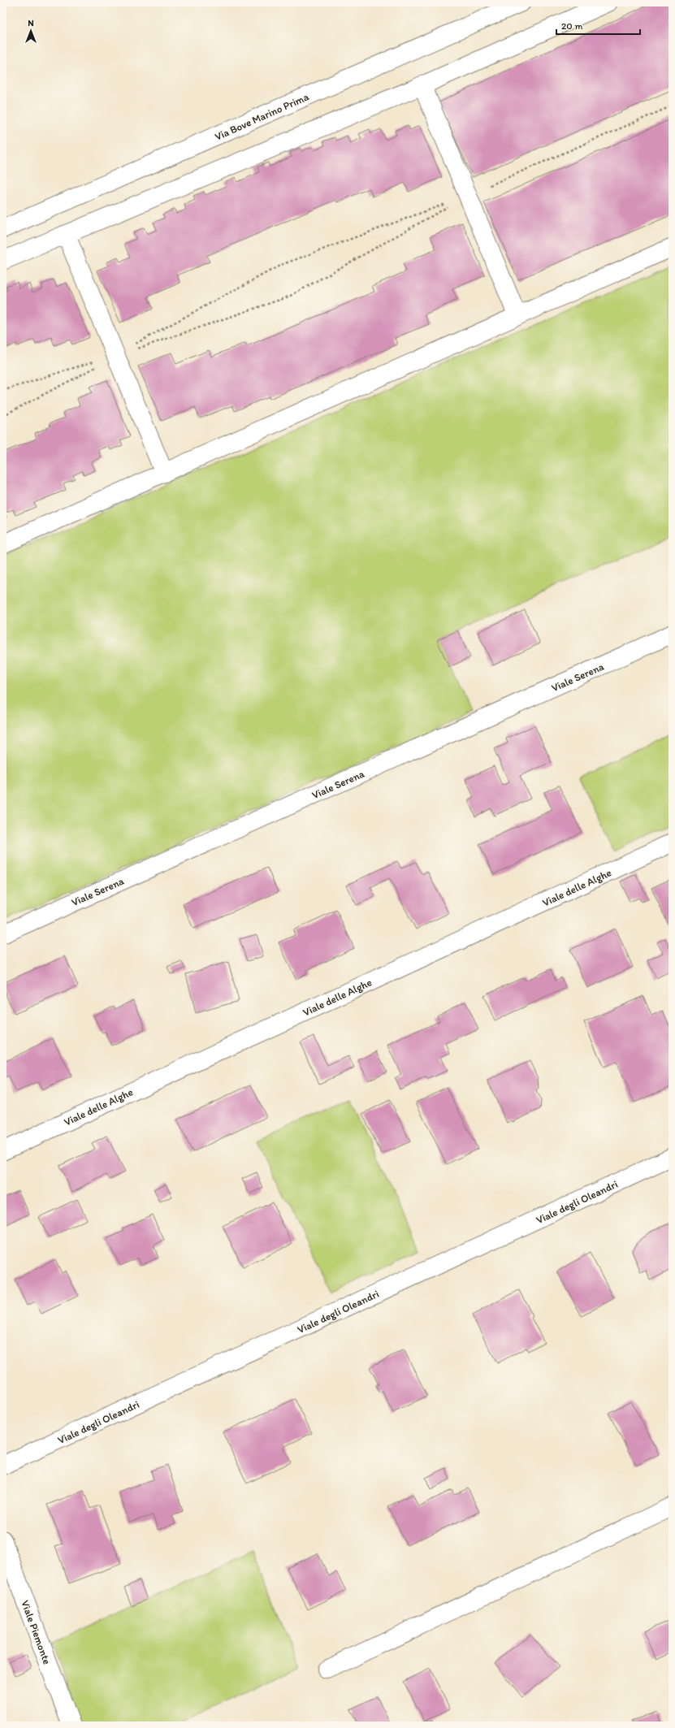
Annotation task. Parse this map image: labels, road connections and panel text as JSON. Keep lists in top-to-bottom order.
{
  "streets": {
    "street": [
      "Via Bove Marino Prima",
      "Viale Serena",
      "Viale delle Alghe",
      "Viale degli Oleandri",
      "Viale Piemonte"
    ]
  },
  "scale_bar": "20 m",
  "north": "top"
}
